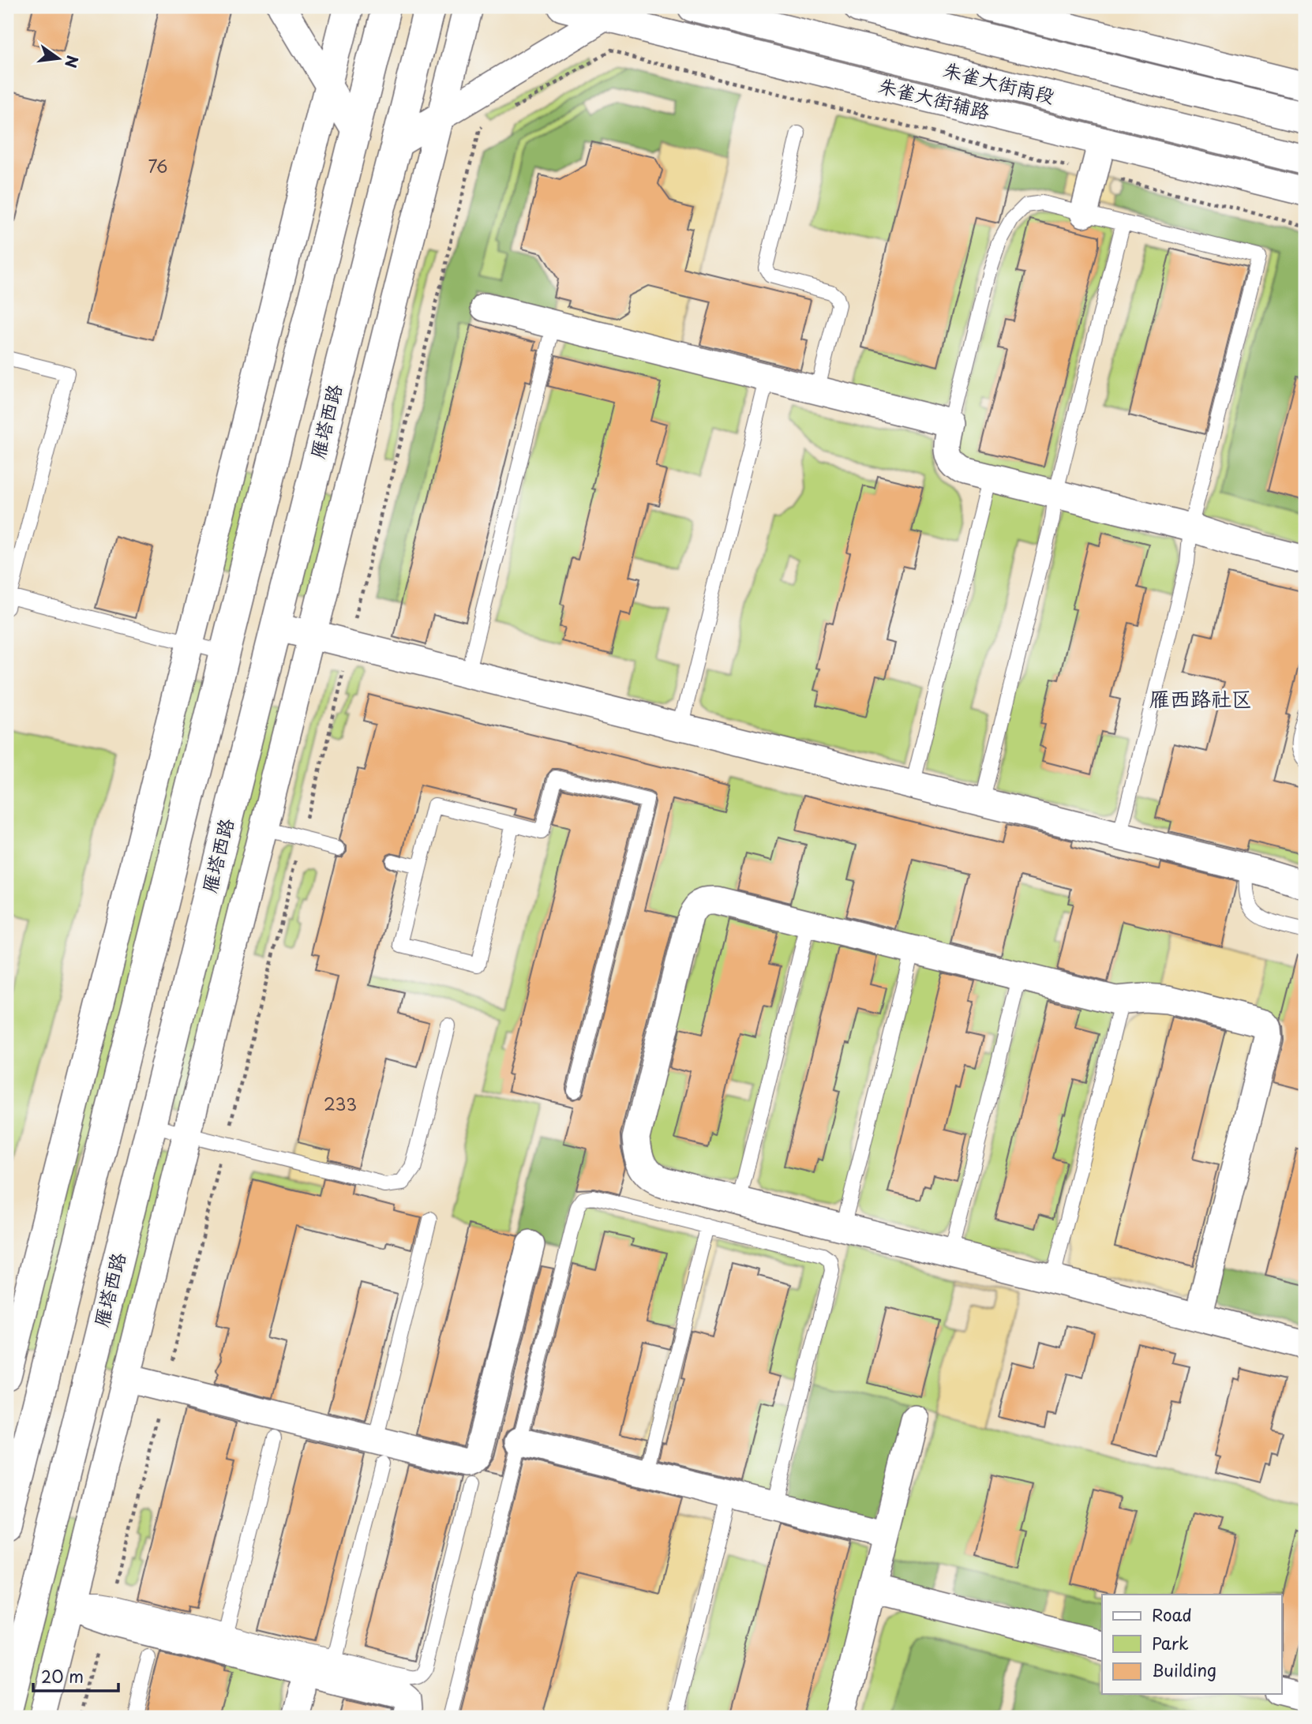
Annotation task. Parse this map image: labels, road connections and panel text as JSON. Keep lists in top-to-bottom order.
{
  "streets": {
    "main road": ["朱雀大街南段", "雁塔西路"],
    "street": ["朱雀大街辅路"]
  },
  "districts": ["雁西路社区"],
  "house_numbers": ["76", "233"],
  "legend": ["Road", "Park", "Building"],
  "scale_bar": "20 m",
  "north": "right"
}
